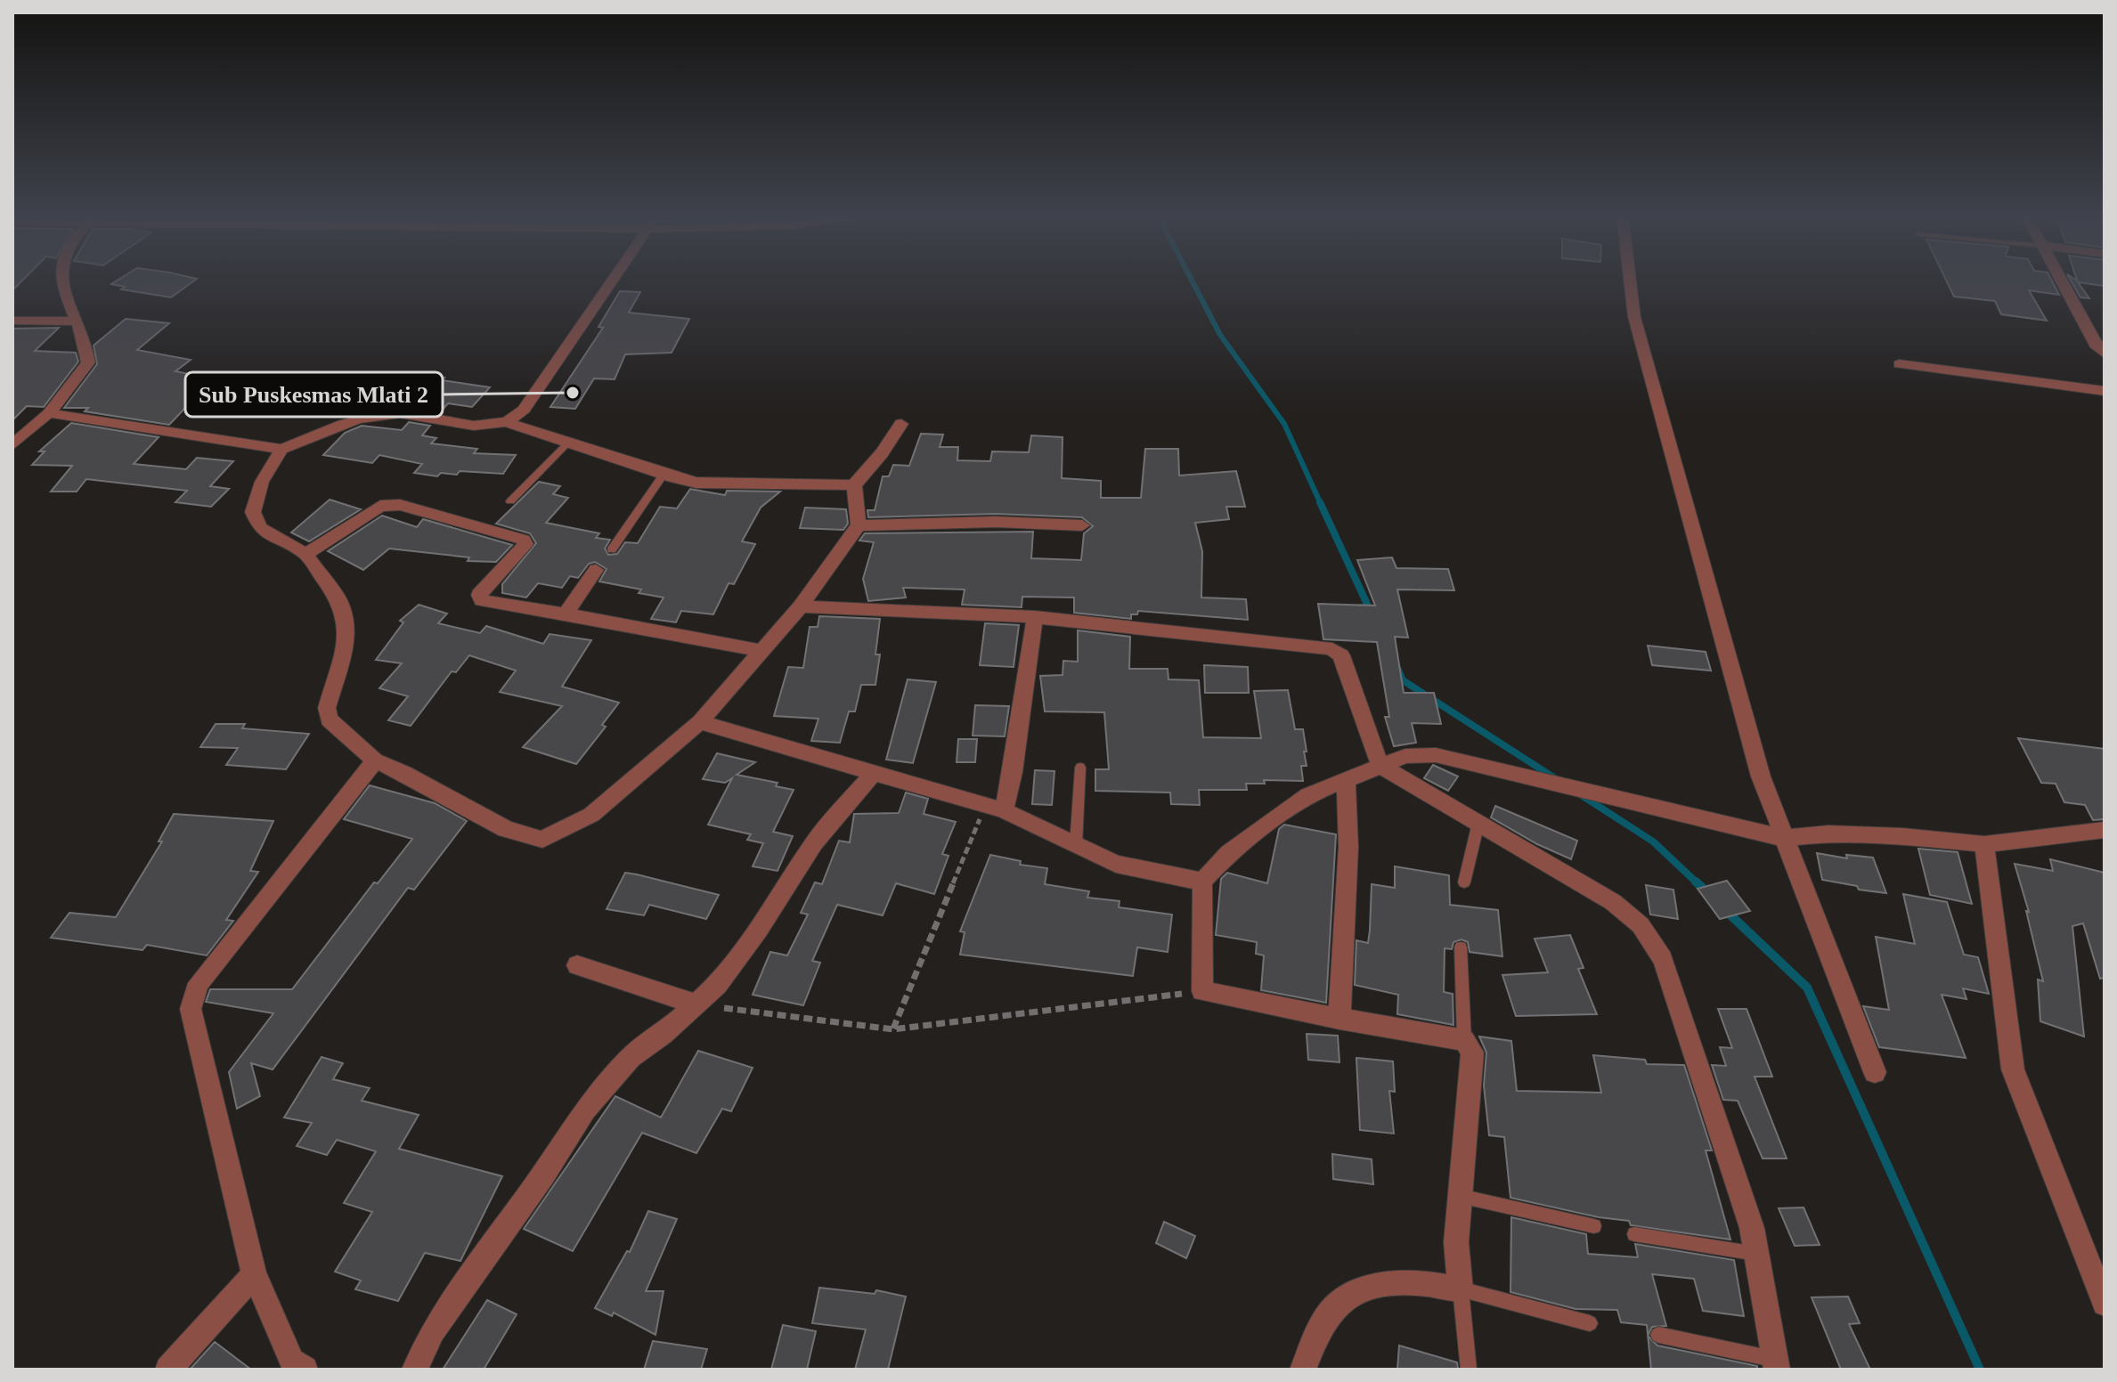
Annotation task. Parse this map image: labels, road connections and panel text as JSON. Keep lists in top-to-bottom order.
{
  "places": ["Sub Puskesmas Mlati 2"]
}
